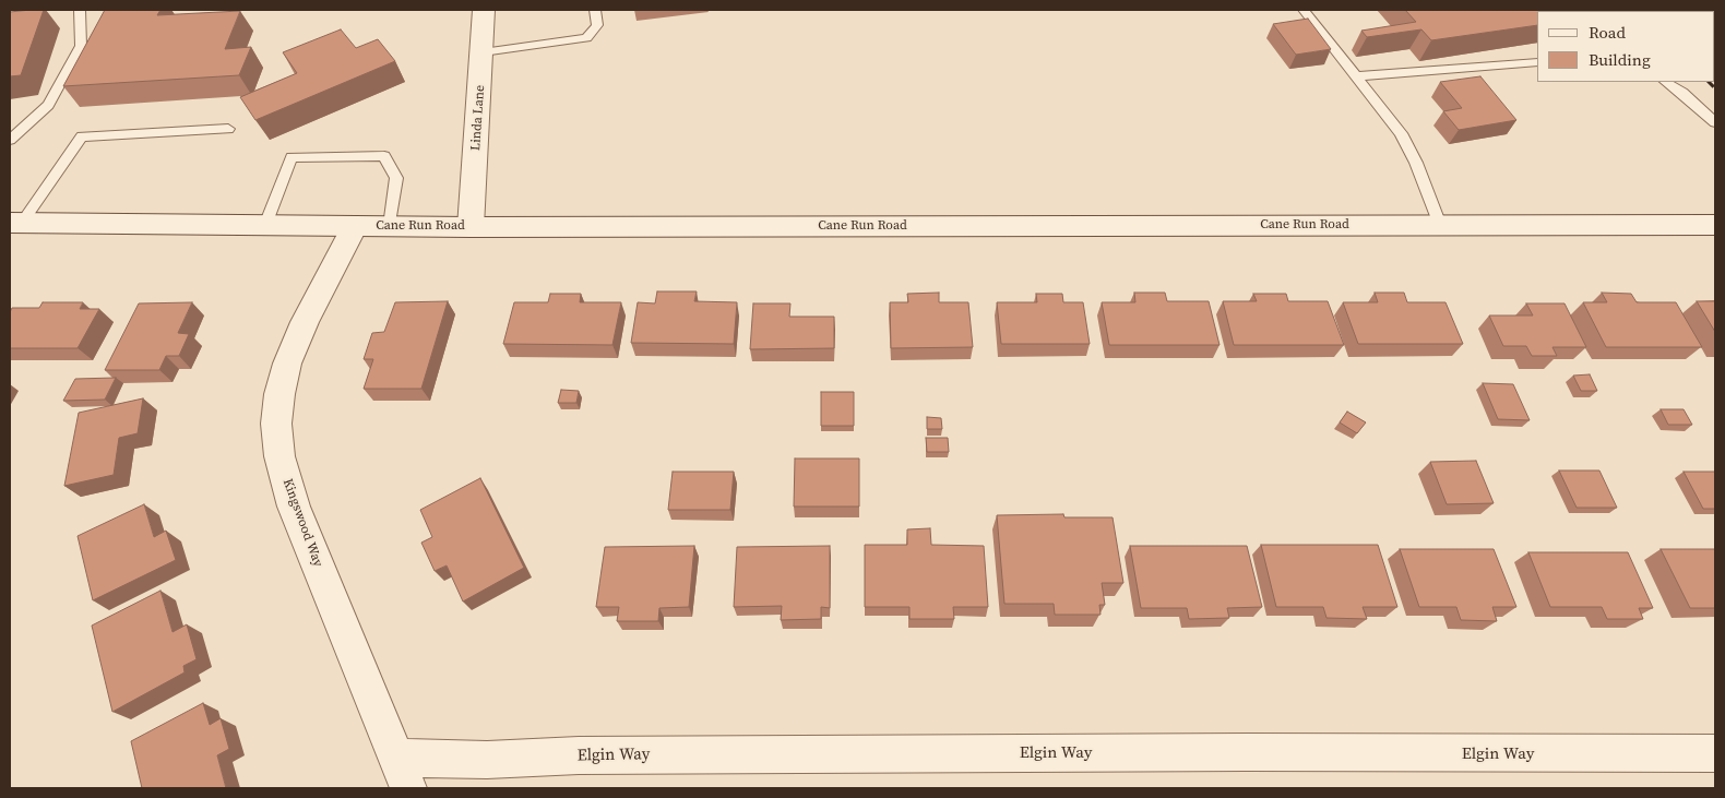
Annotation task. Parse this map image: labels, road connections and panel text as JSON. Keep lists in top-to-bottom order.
{
  "streets": {
    "street": [
      "Linda Lane",
      "Cane Run Road",
      "Kingswood Way",
      "Elgin Way"
    ]
  },
  "crossings": [
    ["Linda Lane", "Cane Run Road"],
    ["Cane Run Road", "Kingswood Way"],
    ["Kingswood Way", "Elgin Way"]
  ],
  "legend": ["Road", "Building"]
}
